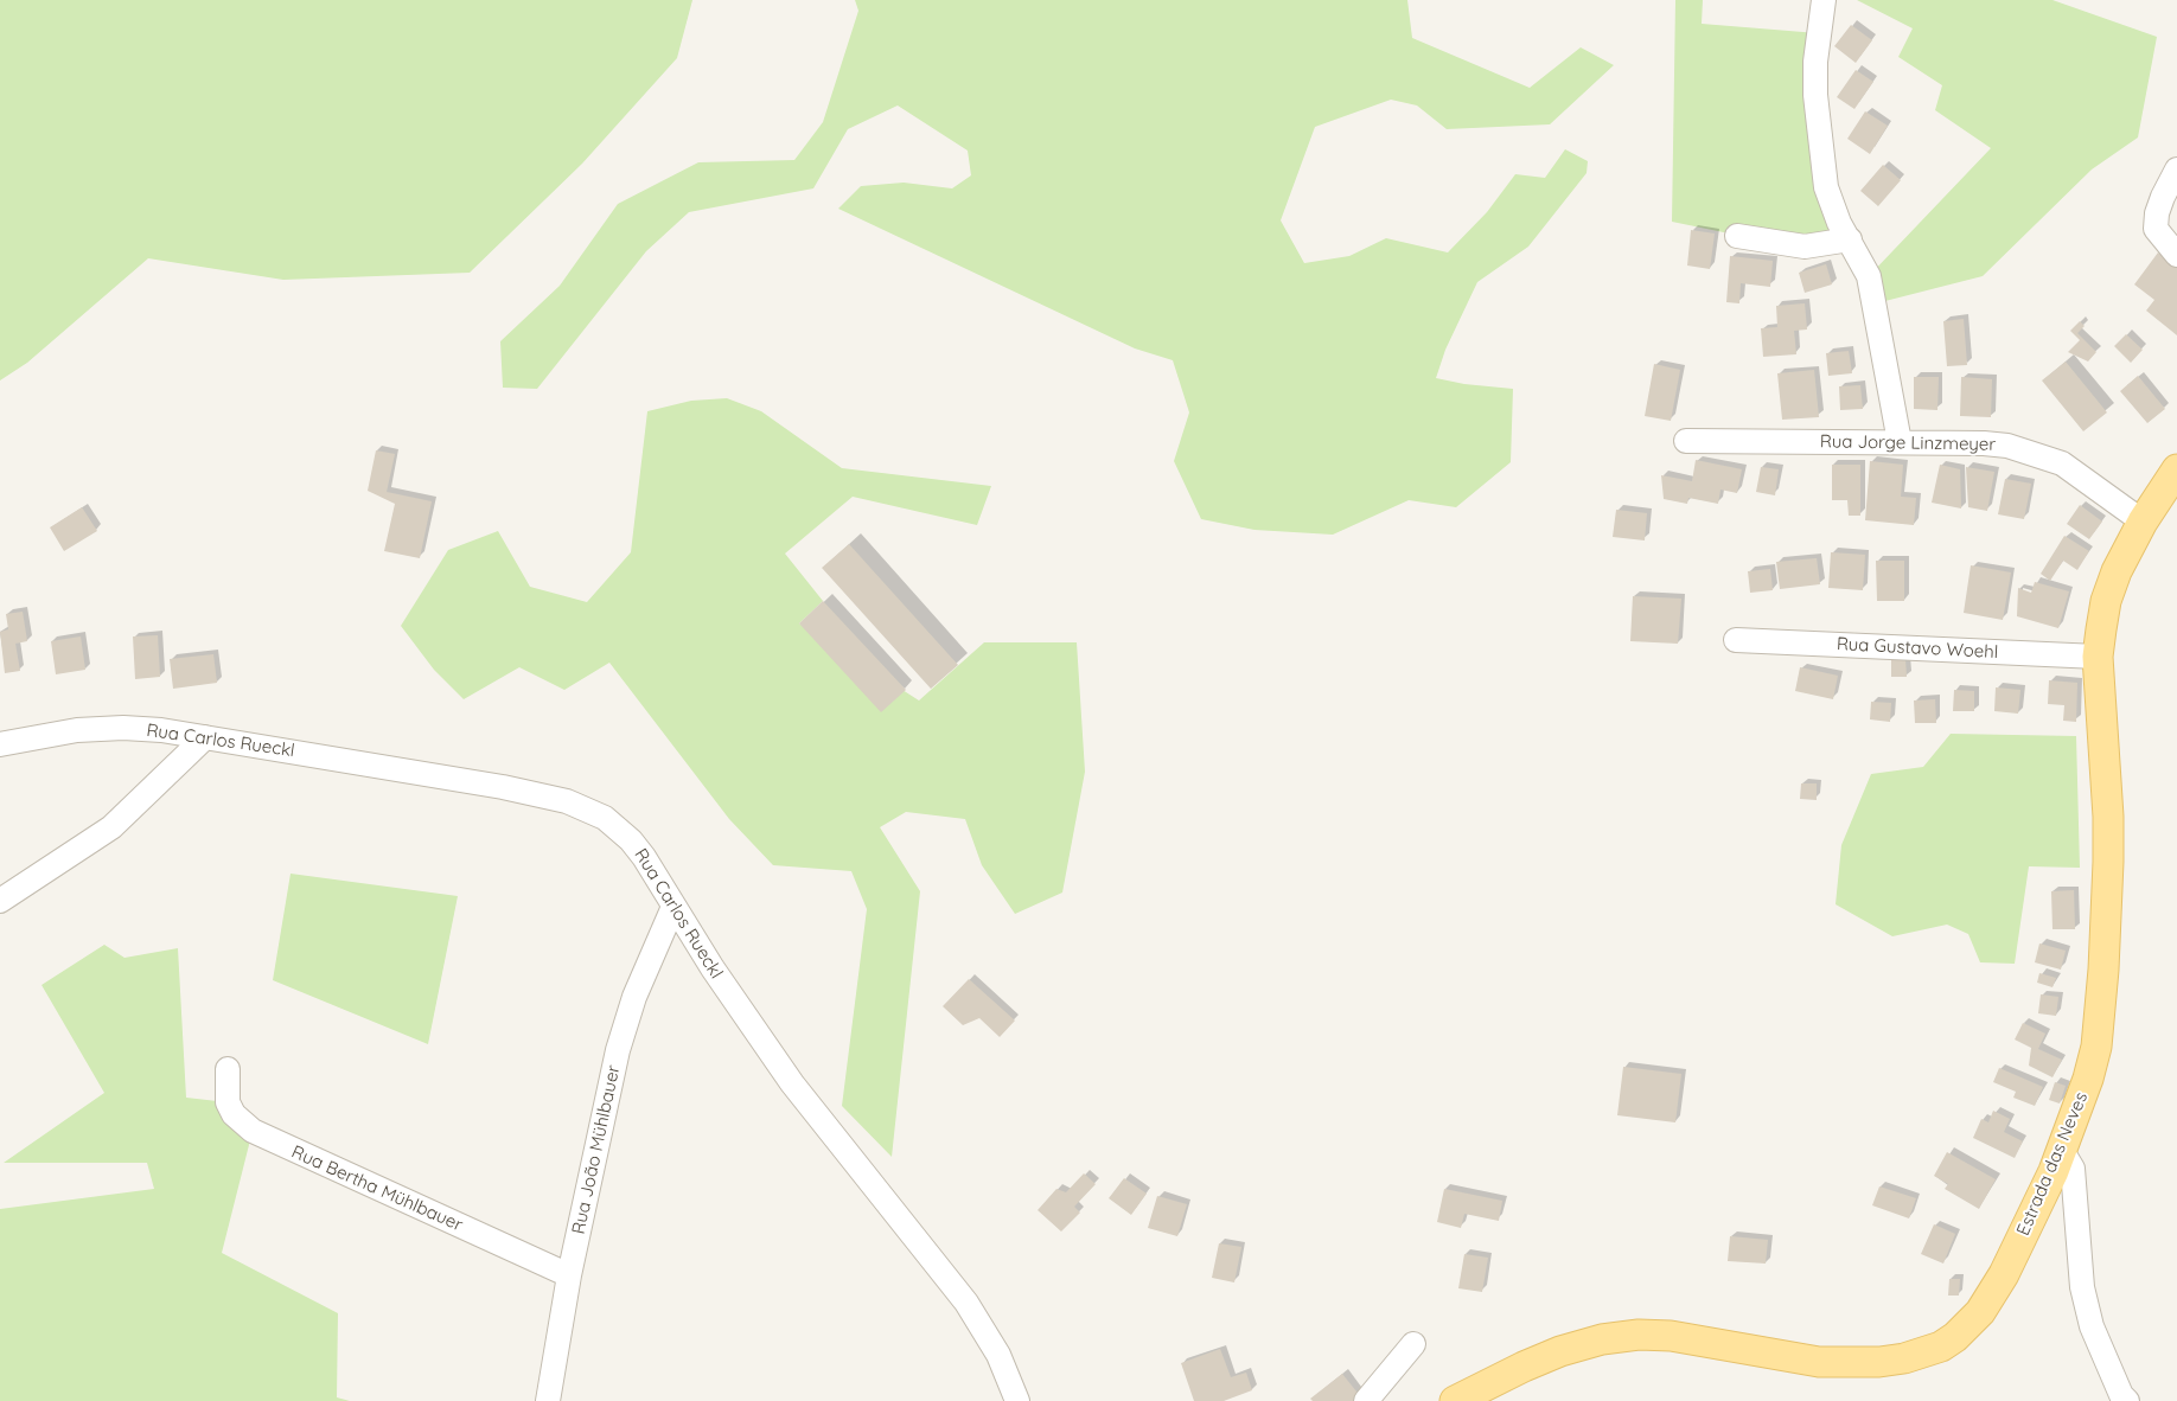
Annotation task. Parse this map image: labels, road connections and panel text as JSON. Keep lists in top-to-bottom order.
{
  "streets": {
    "main road": ["Estrada das Neves"],
    "street": [
      "Rua Jorge Linzmeyer",
      "Rua Gustavo Woehl",
      "Rua Carlos Rueckl",
      "Rua João Mühlbauer",
      "Rua Bertha Mühlbauer"
    ]
  },
  "crossings": [
    ["Rua Jorge Linzmeyer", "Estrada das Neves"],
    ["Rua Gustavo Woehl", "Estrada das Neves"],
    ["Rua Carlos Rueckl", "Rua João Mühlbauer"],
    ["Rua João Mühlbauer", "Rua Bertha Mühlbauer"]
  ]
}
